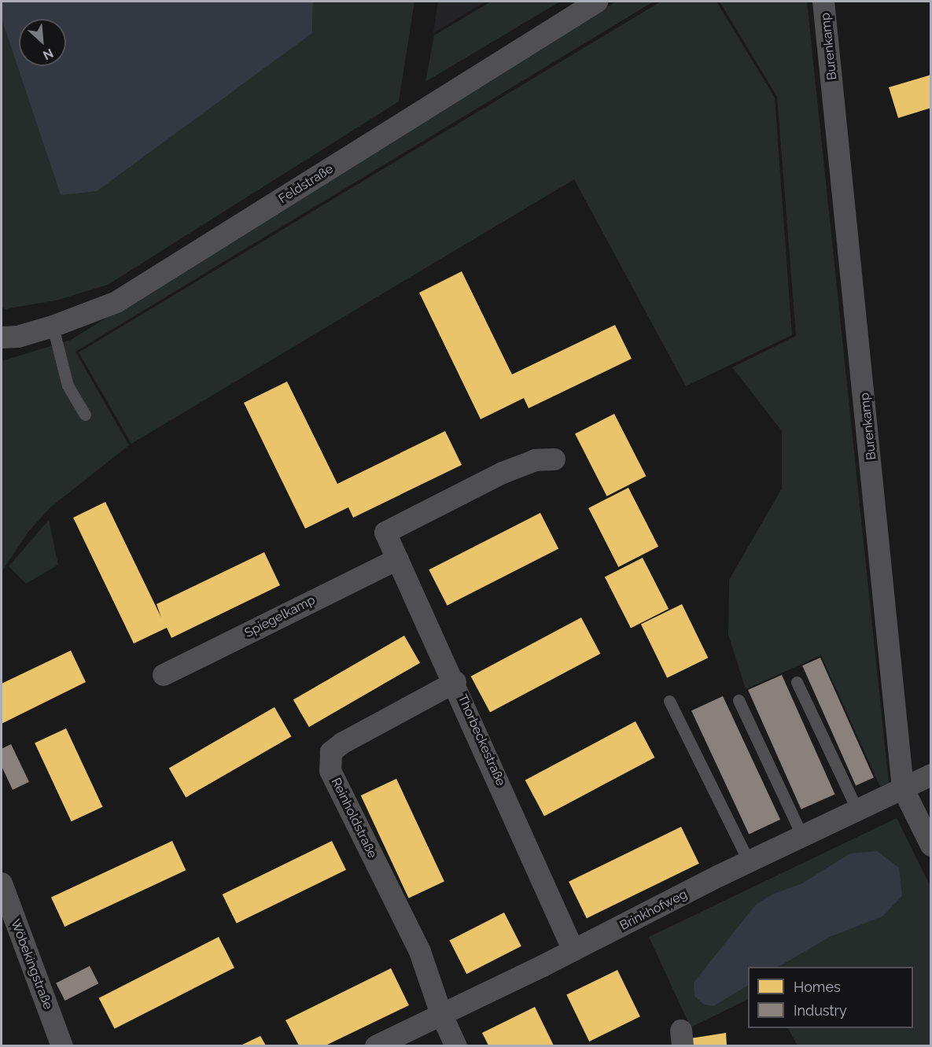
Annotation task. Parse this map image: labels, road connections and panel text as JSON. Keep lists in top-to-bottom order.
{
  "streets": {
    "street": [
      "Burenkamp",
      "Feldstraße",
      "Spiegelkamp",
      "Thorbeckestraße",
      "Reinholdstraße",
      "Brinkhofweg",
      "Wöbekingstraße"
    ]
  },
  "crossings": [
    ["Burenkamp", "Brinkhofweg"],
    ["Spiegelkamp", "Thorbeckestraße"],
    ["Thorbeckestraße", "Reinholdstraße"],
    ["Thorbeckestraße", "Brinkhofweg"],
    ["Reinholdstraße", "Brinkhofweg"]
  ],
  "legend": ["Homes", "Industry"],
  "north": "bottom right"
}
